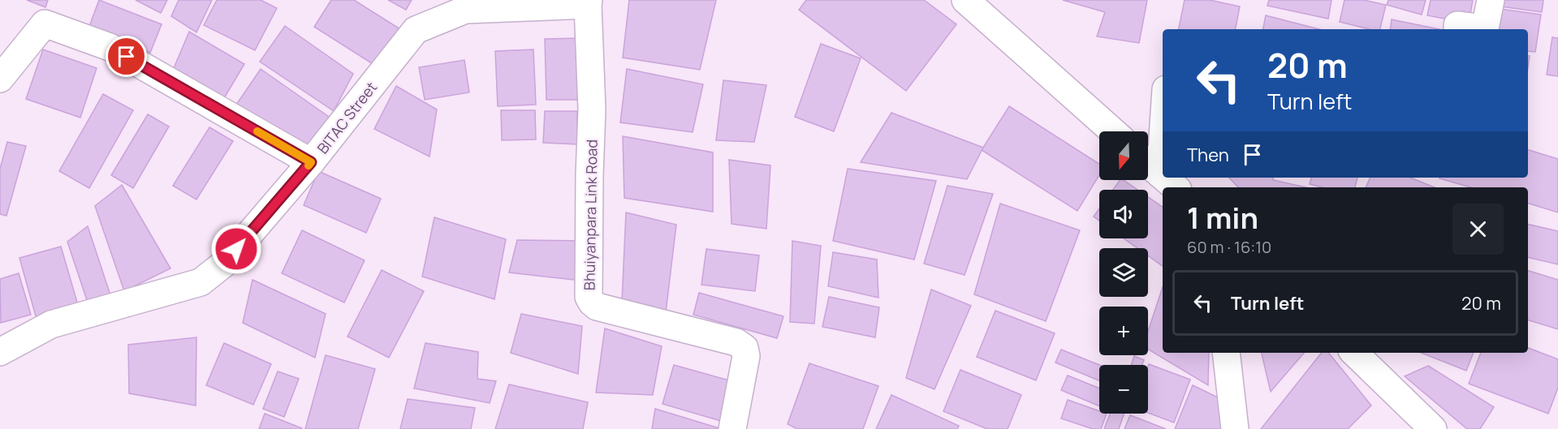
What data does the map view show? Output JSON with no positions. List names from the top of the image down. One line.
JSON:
{"streets":{"street":["BITAC Street","Bhuiyanpara Link Road"]},"crossings":[["BITAC Street","Bhuiyanpara Link Road"]],"north":"bottom","page":{"turn":["20 m","Turn left"],"map_buttons":["+","−"],"then":"Then","heading":["1 min","60 m · 16:10"],"list":[{"name":"Turn left","value":"20 m"}]}}
